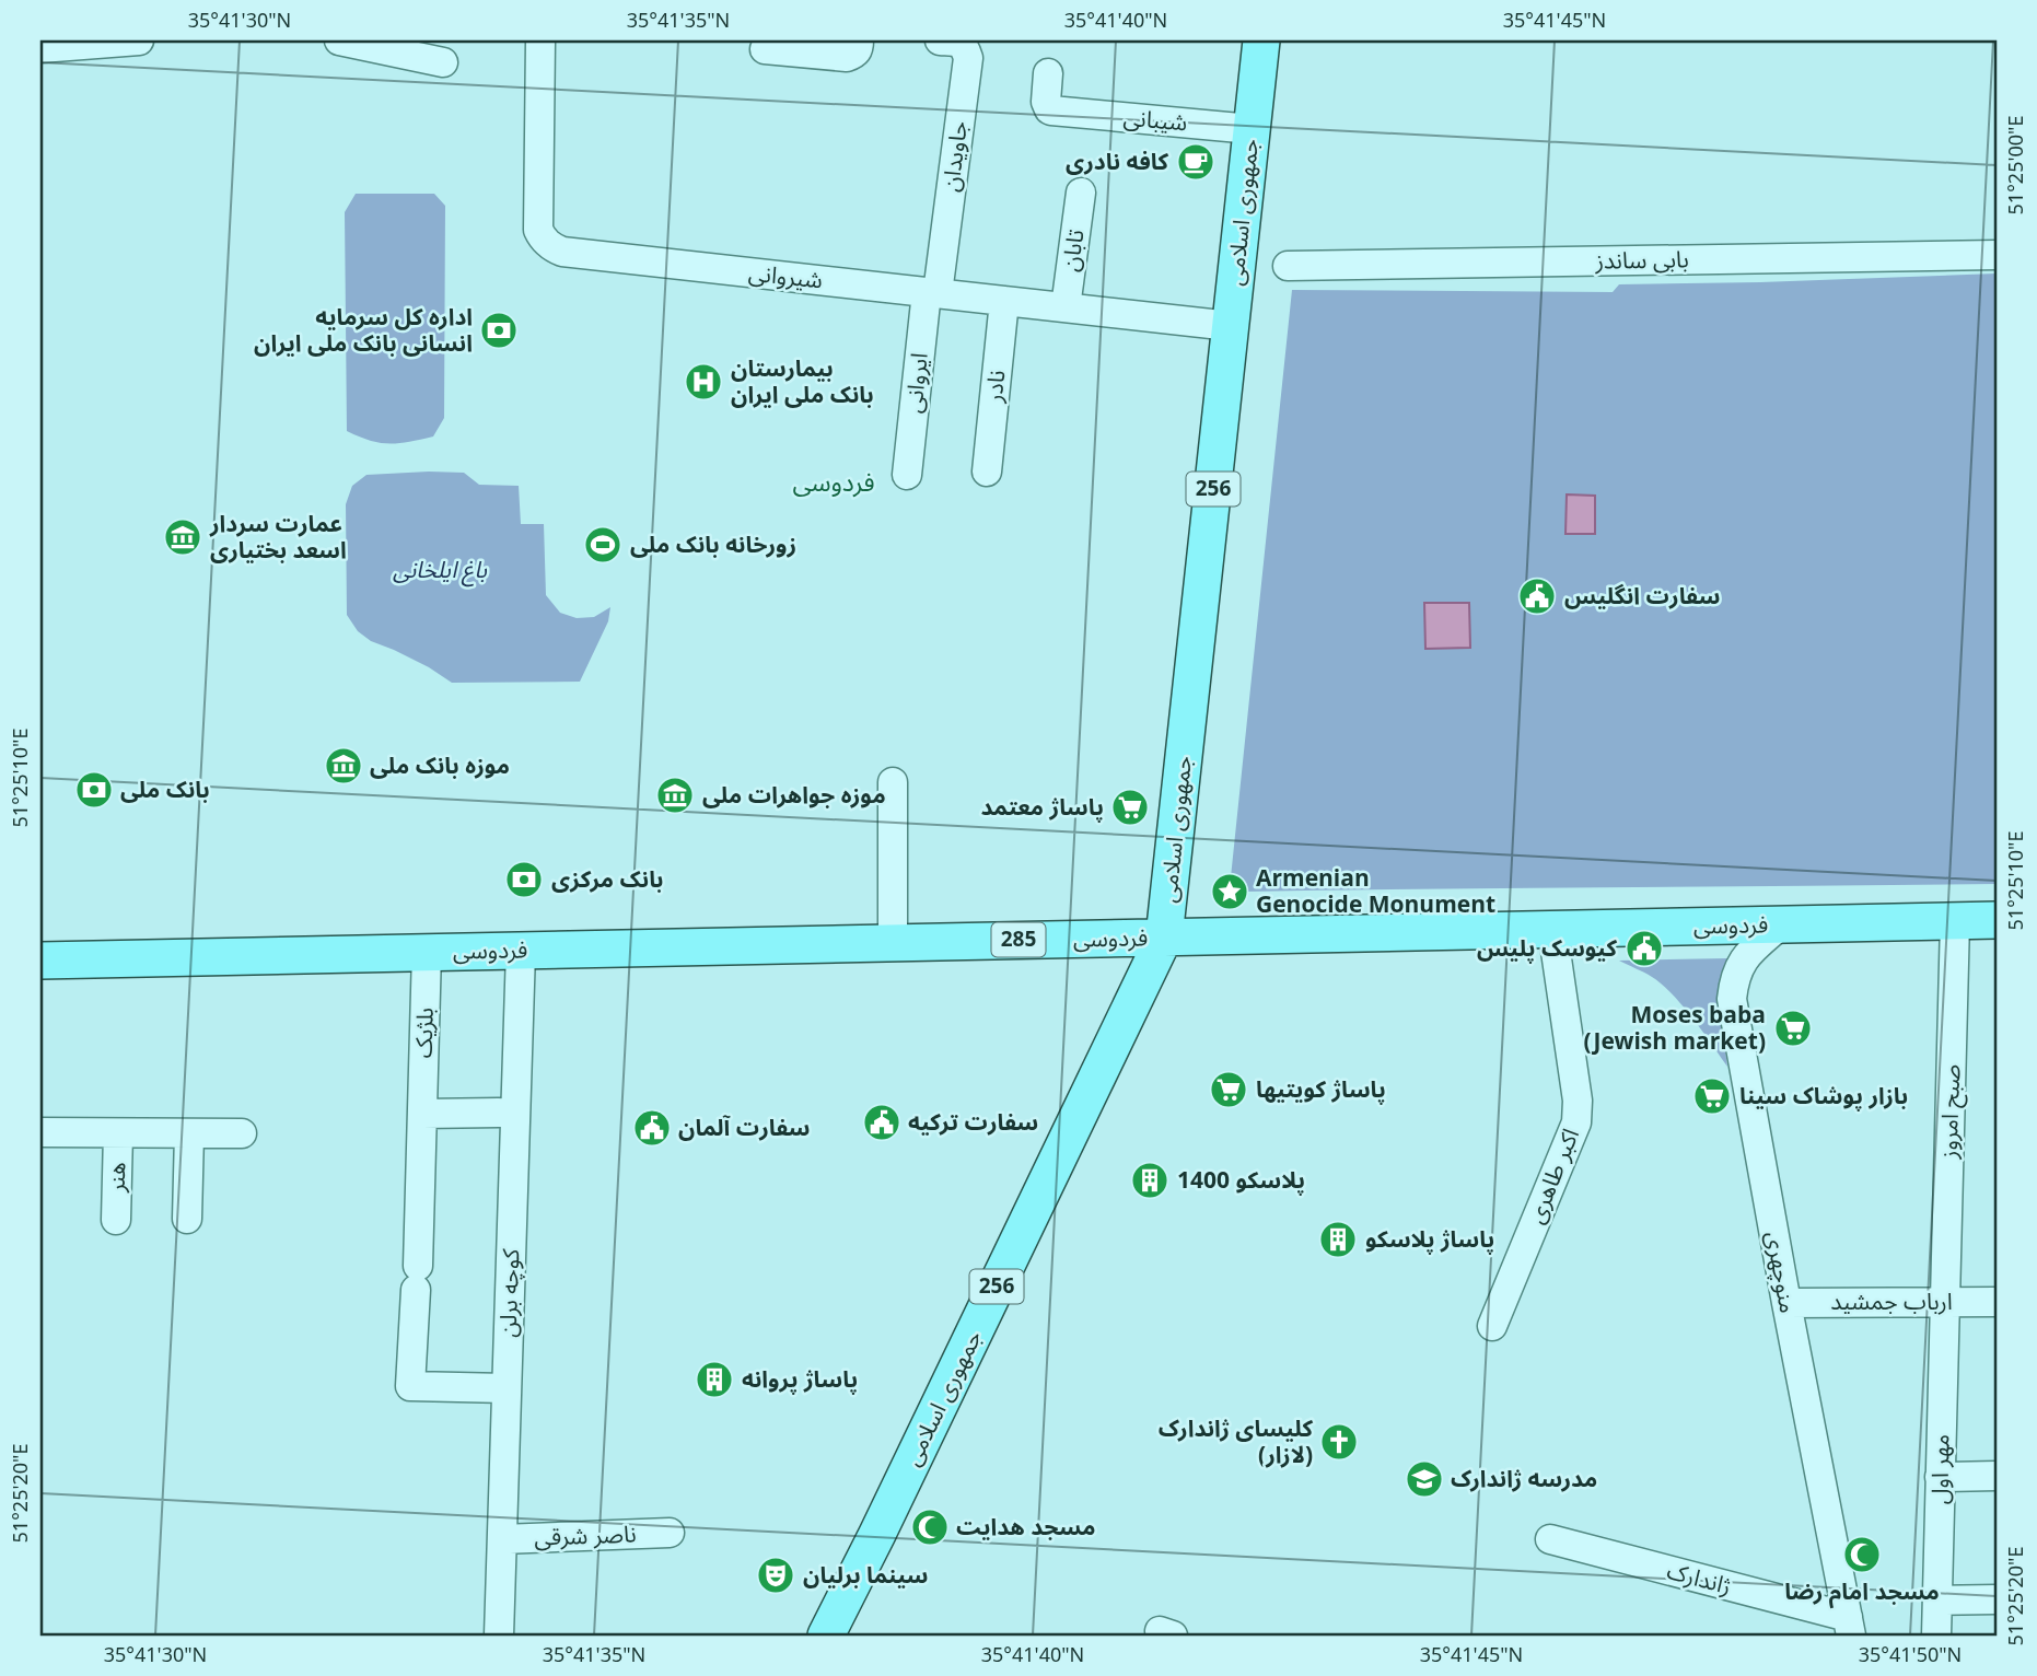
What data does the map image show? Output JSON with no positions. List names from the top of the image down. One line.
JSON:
{"streets":{"main road":["جمهوری اسلامی","256","فردوسی","285"],"street":["شیبانی","جاویدان","تابان","بابی ساندز","شیروانی","ایروانی","نادر","بلژیک","صبح امروز","اکبر طاهری","هنر","منوچهری","کوچه برلن","ارباب جمشید","مهر اول","ناصر شرقی","ژاندارک"]},"crossings":[["شیبانی","جمهوری اسلامی"],["جاویدان","شیروانی"],["جاویدان","ایروانی"],["جمهوری اسلامی","شیروانی"],["جمهوری اسلامی","فردوسی"],["تابان","شیروانی"],["شیروانی","ایروانی"],["شیروانی","نادر"],["فردوسی","بلژیک"],["فردوسی","صبح امروز"],["فردوسی","اکبر طاهری"],["فردوسی","منوچهری"],["فردوسی","کوچه برلن"],["بلژیک","کوچه برلن"],["صبح امروز","ارباب جمشید"],["صبح امروز","مهر اول"],["منوچهری","ارباب جمشید"],["منوچهری","ژاندارک"],["کوچه برلن","ناصر شرقی"],["ارباب جمشید","مهر اول"]],"districts":["فردوسی"],"parks":["باغ ایلخانی"],"places":{"cafe":["کافه نادری"],"bank":["اداره کل سرمایه انسانی بانک ملی ایران","بانک ملی","بانک مرکزی"],"hospital":["بیمارستان بانک ملی ایران"],"museum":["عمارت سردار اسعد بختیاری","موزه بانک ملی","موزه جواهرات ملی"],"sports":["زورخانه بانک ملی"],"public building":["سفارت انگلیس","کیوسک پلیس","سفارت ترکیه","سفارت آلمان"],"supermarket":["پاساژ معتمد","Moses baba (Jewish market)","پاساژ کویتیها","بازار پوشاک سینا"],"place":["Armenian Genocide Monument"],"building":["پلاسکو 1400","پاساژ پلاسکو","پاساژ پروانه"],"church":["کلیسای ژاندارک (لازار)"],"school or university":["مدرسه ژاندارک"],"mosque":["مسجد هدایت","مسجد امام رضا"],"theatre":["سینما برلیان"]},"coordinates":["35°41'30\"N","35°41'35\"N","35°41'40\"N","35°41'45\"N","51°25'00\"E","51°25'10\"E","51°25'20\"E","35°41'50\"N"]}
